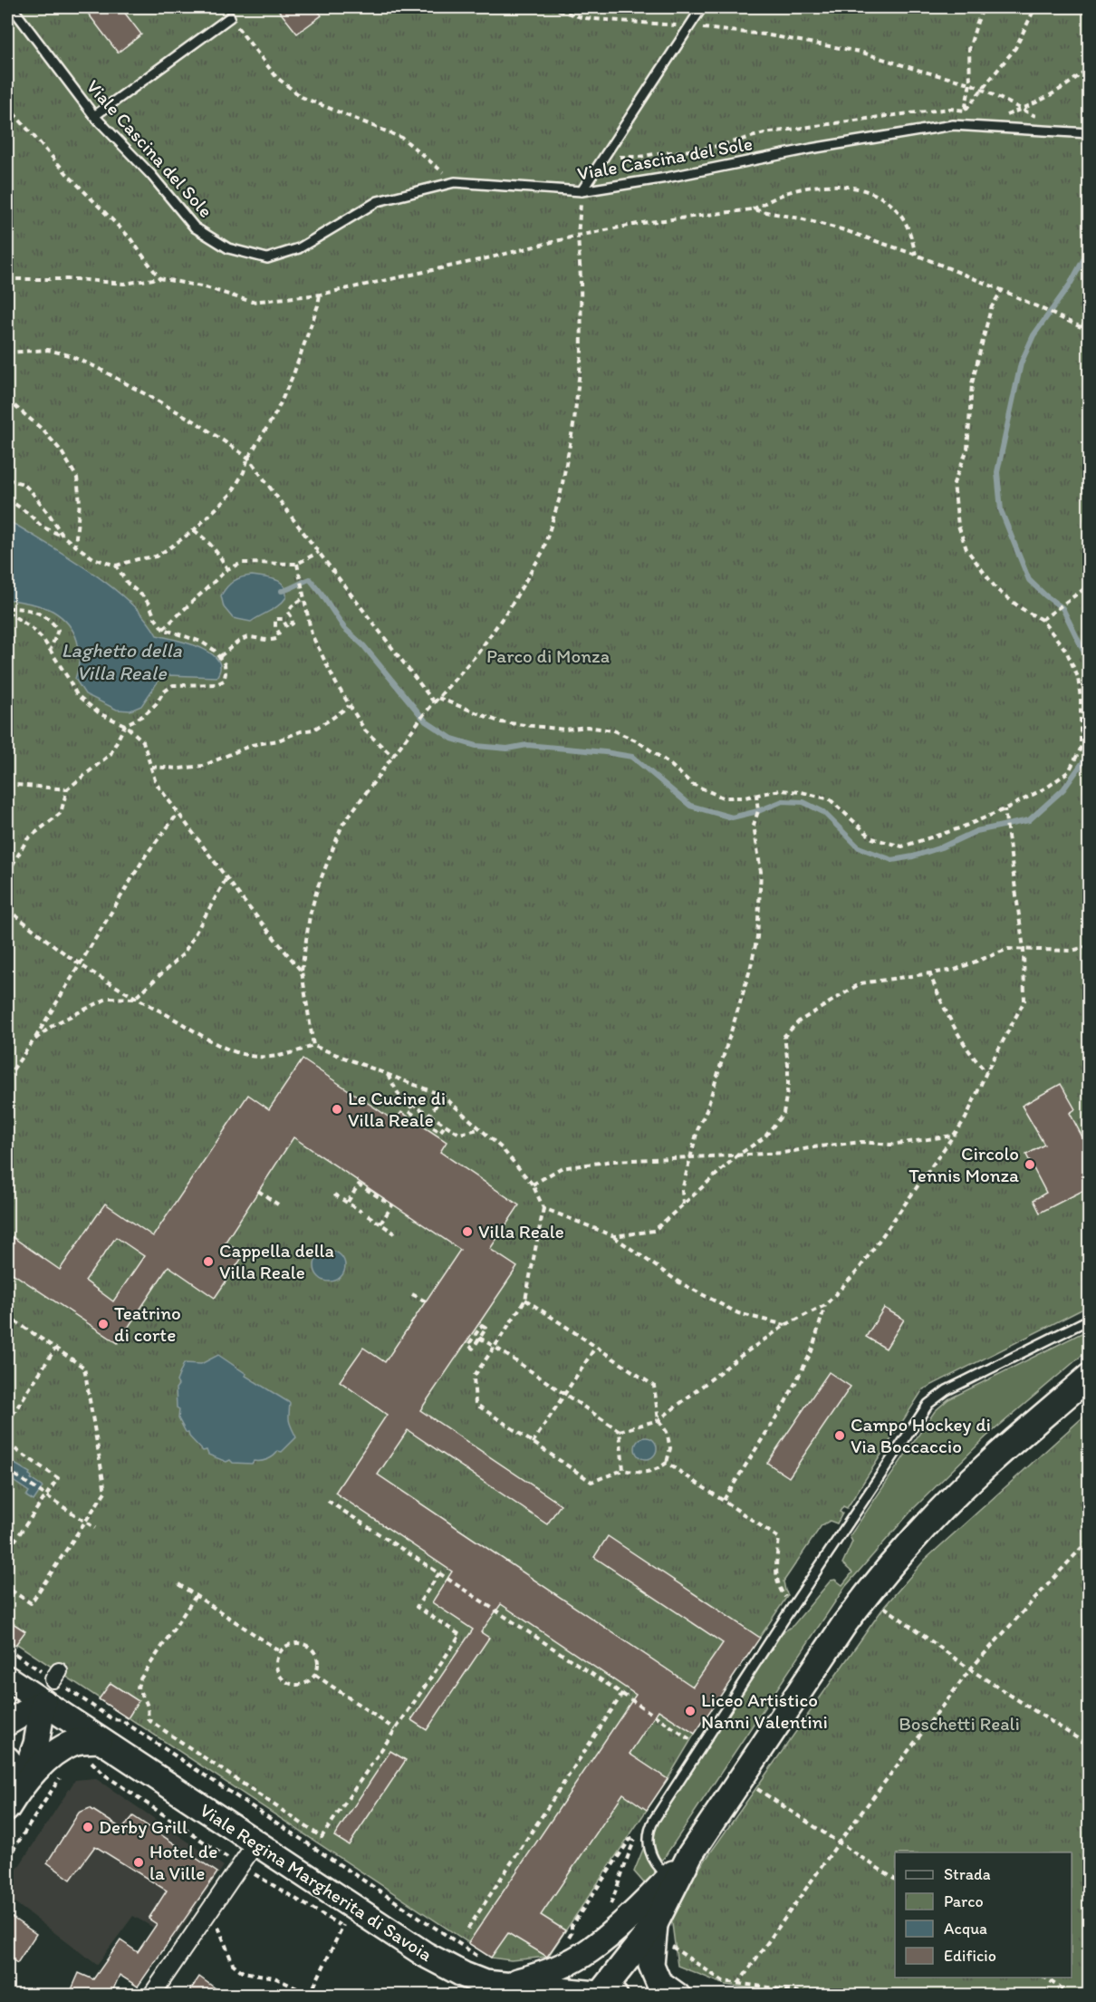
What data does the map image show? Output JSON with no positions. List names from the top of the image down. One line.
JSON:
{"streets":{"main road":["Viale Regina Margherita di Savoia"],"lane":["Viale Cascina del Sole"]},"water":["Laghetto della Villa Reale"],"parks":["Parco di Monza","Boschetti Reali"],"places":["Le Cucine di Villa Reale","Circolo Tennis Monza","Villa Reale","Cappella della Villa Reale","Teatrino di corte","Campo Hockey di Via Boccaccio","Liceo Artistico Nanni Valentini","Derby Grill","Hotel de la Ville"],"legend":["Strada","Parco","Acqua","Edificio"]}
